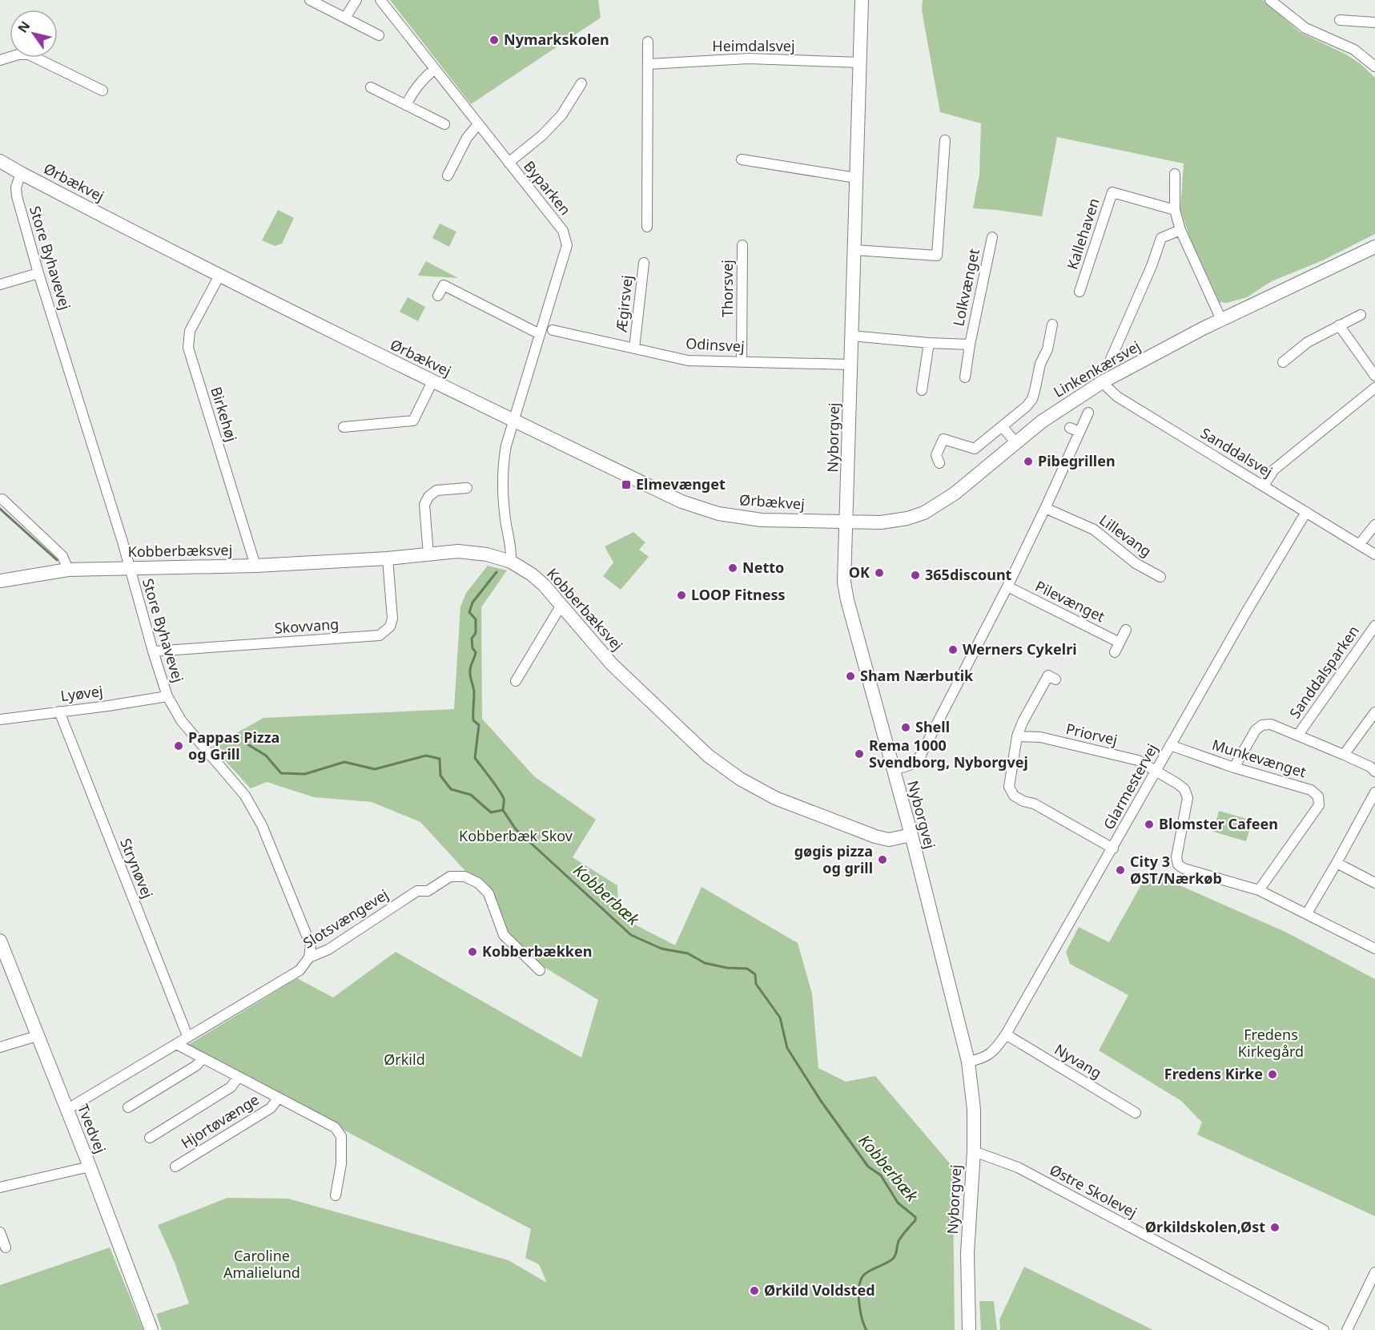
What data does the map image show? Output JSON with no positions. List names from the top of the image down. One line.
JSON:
{"streets":{"street":["Heimdalsvej","Ørbækvej","Byparken","Kallehaven","Store Byhavevej","Lolkvænget","Thorsvej","Ægirsvej","Odinsvej","Linkenkærsvej","Birkehøj","Nyborgvej","Sanddalsvej","Lillevang","Kobberbæksvej","Pilevænget","Skovvang","Sanddalsparken","Lyøvej","Priorvej","Munkevænget","Glarmestervej","Strynøvej","Slotsvængevej","Nyvang","Hjortøvænge","Tvedvej","Østre Skolevej"]},"crossings":[["Heimdalsvej","Nyborgvej"],["Ørbækvej","Byparken"],["Ørbækvej","Store Byhavevej"],["Ørbækvej","Linkenkærsvej"],["Ørbækvej","Birkehøj"],["Ørbækvej","Nyborgvej"],["Byparken","Kobberbæksvej"],["Store Byhavevej","Kobberbæksvej"],["Store Byhavevej","Skovvang"],["Store Byhavevej","Lyøvej"],["Store Byhavevej","Slotsvængevej"],["Lolkvænget","Nyborgvej"],["Thorsvej","Odinsvej"],["Ægirsvej","Odinsvej"],["Odinsvej","Nyborgvej"],["Linkenkærsvej","Nyborgvej"],["Linkenkærsvej","Sanddalsvej"],["Birkehøj","Kobberbæksvej"],["Nyborgvej","Kobberbæksvej"],["Nyborgvej","Glarmestervej"],["Nyborgvej","Østre Skolevej"],["Sanddalsvej","Glarmestervej"],["Kobberbæksvej","Skovvang"],["Sanddalsparken","Munkevænget"],["Lyøvej","Strynøvej"],["Priorvej","Glarmestervej"],["Munkevænget","Glarmestervej"],["Glarmestervej","Nyvang"],["Strynøvej","Slotsvængevej"],["Slotsvængevej","Hjortøvænge"],["Slotsvængevej","Tvedvej"]],"water":["Kobberbæk"],"parks":["Kobberbæk Skov","Fredens Kirkegård","Ørkild","Caroline Amalielund"],"places":{"other":["Nymarkskolen","Pibegrillen","Netto","OK","365discount","LOOP Fitness","Werners Cykelri","Sham Nærbutik","Shell","Pappas Pizza og Grill","Rema 1000 Svendborg, Nyborgvej","Blomster Cafeen","gøgis pizza og grill","City 3 ØST/Nærkøb","Kobberbækken","Fredens Kirke","Ørkildskolen,Øst","Ørkild Voldsted"],"transit":["Elmevænget"]},"north":"top left"}
